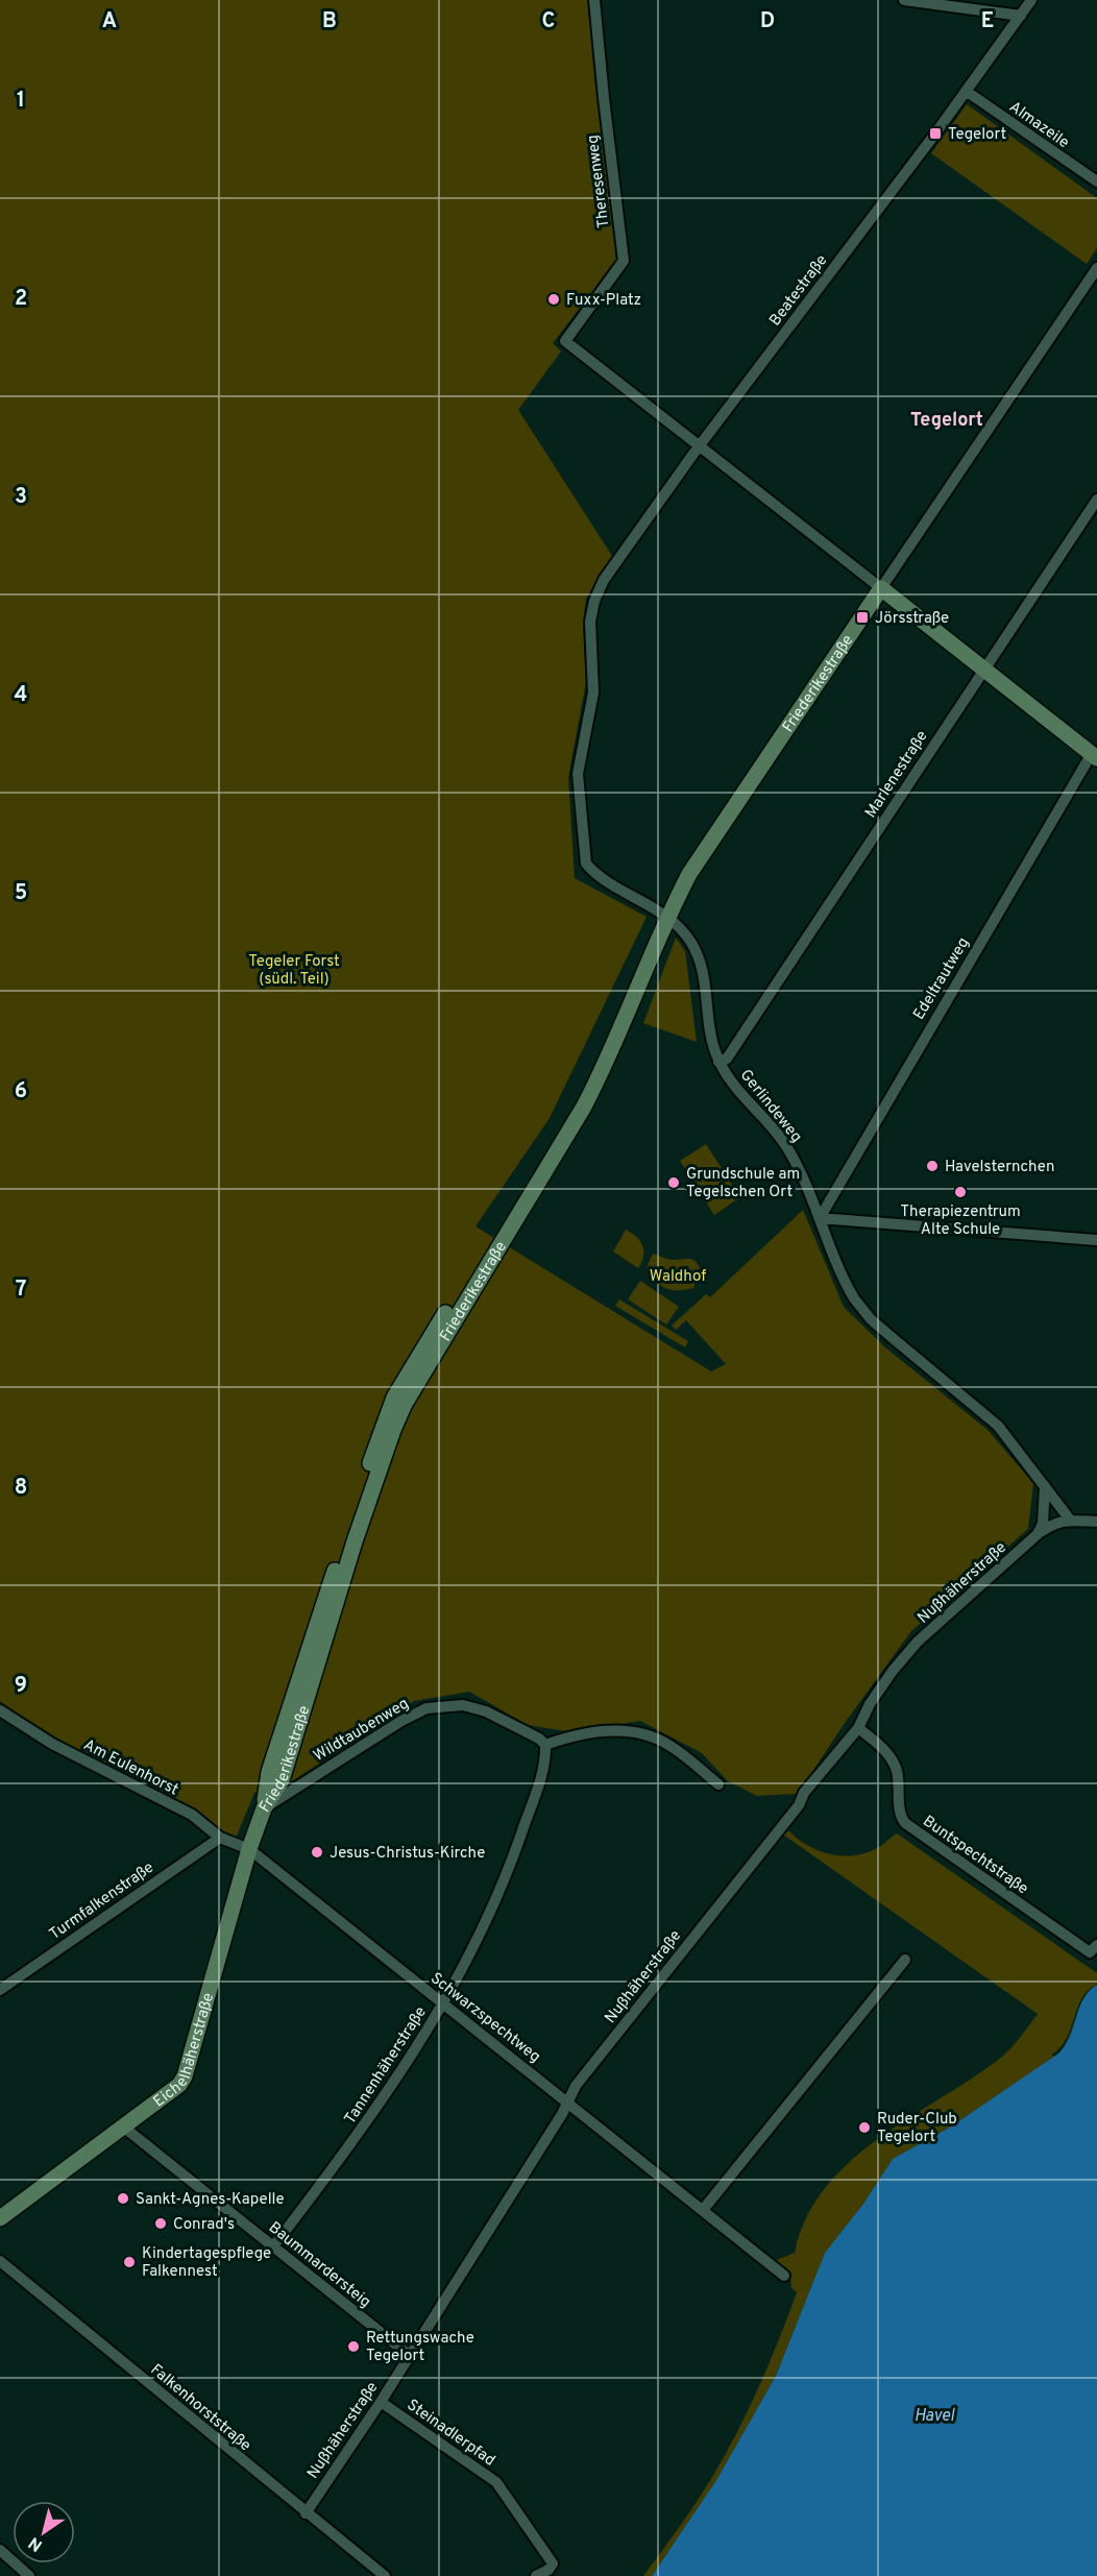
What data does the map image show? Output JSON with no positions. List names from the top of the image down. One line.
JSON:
{"streets":{"street":["Almazeile","Theresenweg","Beatestraße","Friederikestraße","Marlenestraße","Edeltrautweg","Gerlindeweg","Nußhäherstraße","Wildtaubenweg","Am Eulenhorst","Buntspechtstraße","Turmfalkenstraße","Schwarzspechtweg","Eichelhäherstraße","Tannenhäherstraße","Baummardersteig","Falkenhorststraße","Steinadlerpfad"]},"crossings":[["Almazeile","Beatestraße"],["Theresenweg","Beatestraße"],["Beatestraße","Gerlindeweg"],["Friederikestraße","Gerlindeweg"],["Friederikestraße","Wildtaubenweg"],["Friederikestraße","Eichelhäherstraße"],["Marlenestraße","Gerlindeweg"],["Edeltrautweg","Gerlindeweg"],["Gerlindeweg","Nußhäherstraße"],["Nußhäherstraße","Buntspechtstraße"],["Nußhäherstraße","Schwarzspechtweg"],["Nußhäherstraße","Baummardersteig"],["Nußhäherstraße","Falkenhorststraße"],["Nußhäherstraße","Steinadlerpfad"],["Wildtaubenweg","Eichelhäherstraße"],["Wildtaubenweg","Tannenhäherstraße"],["Am Eulenhorst","Turmfalkenstraße"],["Am Eulenhorst","Schwarzspechtweg"],["Am Eulenhorst","Eichelhäherstraße"],["Schwarzspechtweg","Eichelhäherstraße"],["Schwarzspechtweg","Tannenhäherstraße"],["Eichelhäherstraße","Baummardersteig"],["Tannenhäherstraße","Baummardersteig"]],"districts":["Tegelort"],"water":["Havel"],"parks":["Tegeler Forst (südl. Teil)","Waldhof"],"places":{"transit":["Tegelort","Jörsstraße"],"other":["Fuxx-Platz","Havelsternchen","Grundschule am Tegelschen Ort","Therapiezentrum Alte Schule","Jesus-Christus-Kirche","Ruder-Club Tegelort","Sankt-Agnes-Kapelle","Conrad's","Kindertagespflege Falkennest","Rettungswache Tegelort"]},"north":"bottom left","grid":{"columns":["A","B","C","D","E"],"rows":["1","2","3","4","5","6","7","8","9"]}}
